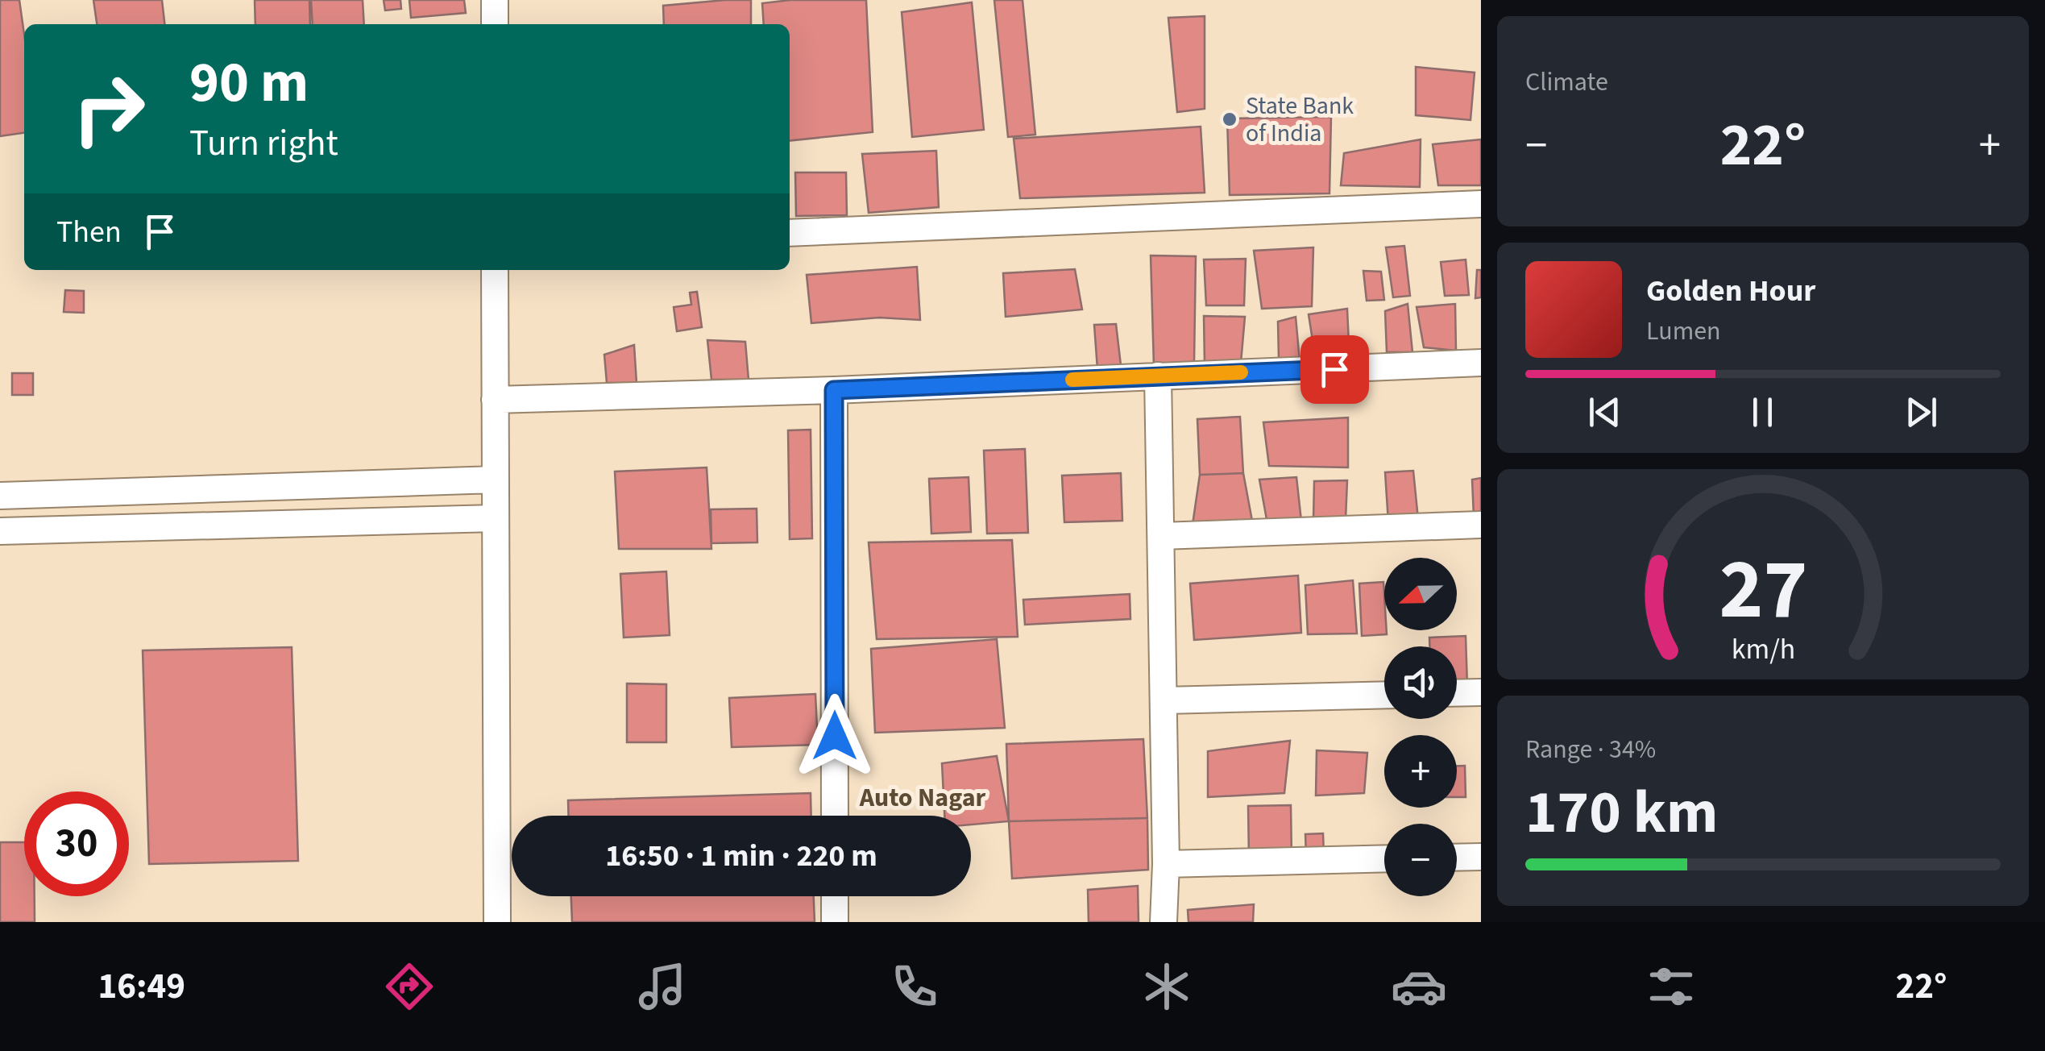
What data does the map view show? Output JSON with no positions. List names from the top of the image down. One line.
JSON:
{"districts":["Auto Nagar"],"places":["State Bank of India"],"north":"left","page":{"tile":["Climate",["Range · 34%","170 km"]],"turn":["90 m","Turn right"],"heat":["−","22°","+"],"then":"Then","song":["Golden Hour","Lumen"],"map_buttons":["+","−"],"limit":"30","trip":"16:50 · 1 min · 220 m","tabs":["16:49","22°"],"gauge":["27","km/h"]}}
